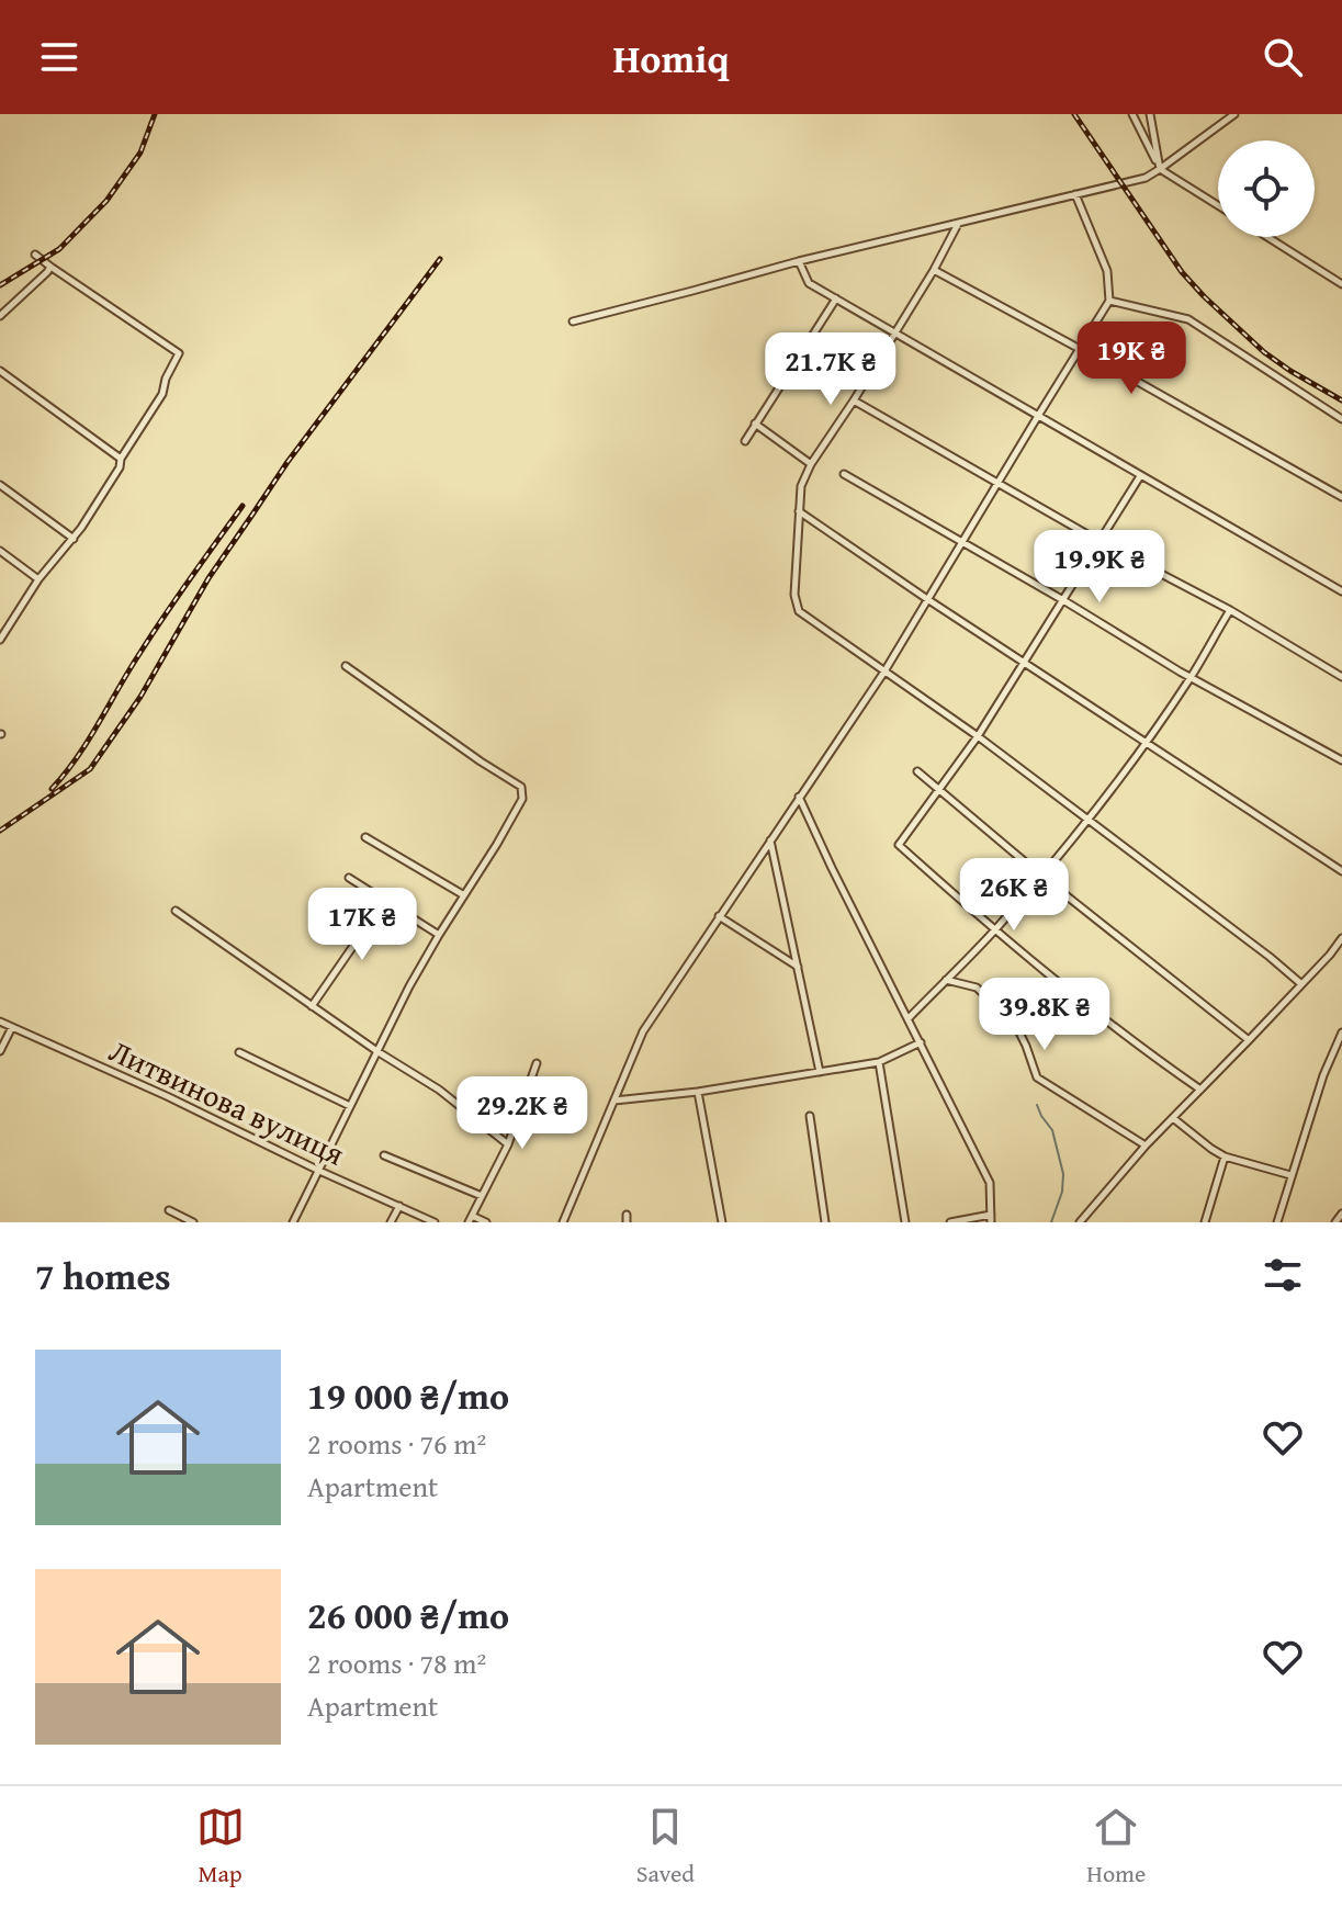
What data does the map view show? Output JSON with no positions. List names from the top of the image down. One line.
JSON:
{"streets":{"street":["Литвинова вулиця"]},"page":{"header":"Homiq","price":["19K ₴","21.7K ₴","19.9K ₴","26K ₴","17K ₴","39.8K ₴","29.2K ₴"],"heading":"7 homes","list":[{"name":"19 000 ₴/mo","note":"2 rooms · 76 m² · Apartment"},{"name":"26 000 ₴/mo","note":"2 rooms · 78 m² · Apartment"}],"tabs":["Map","Saved","Home"]}}
